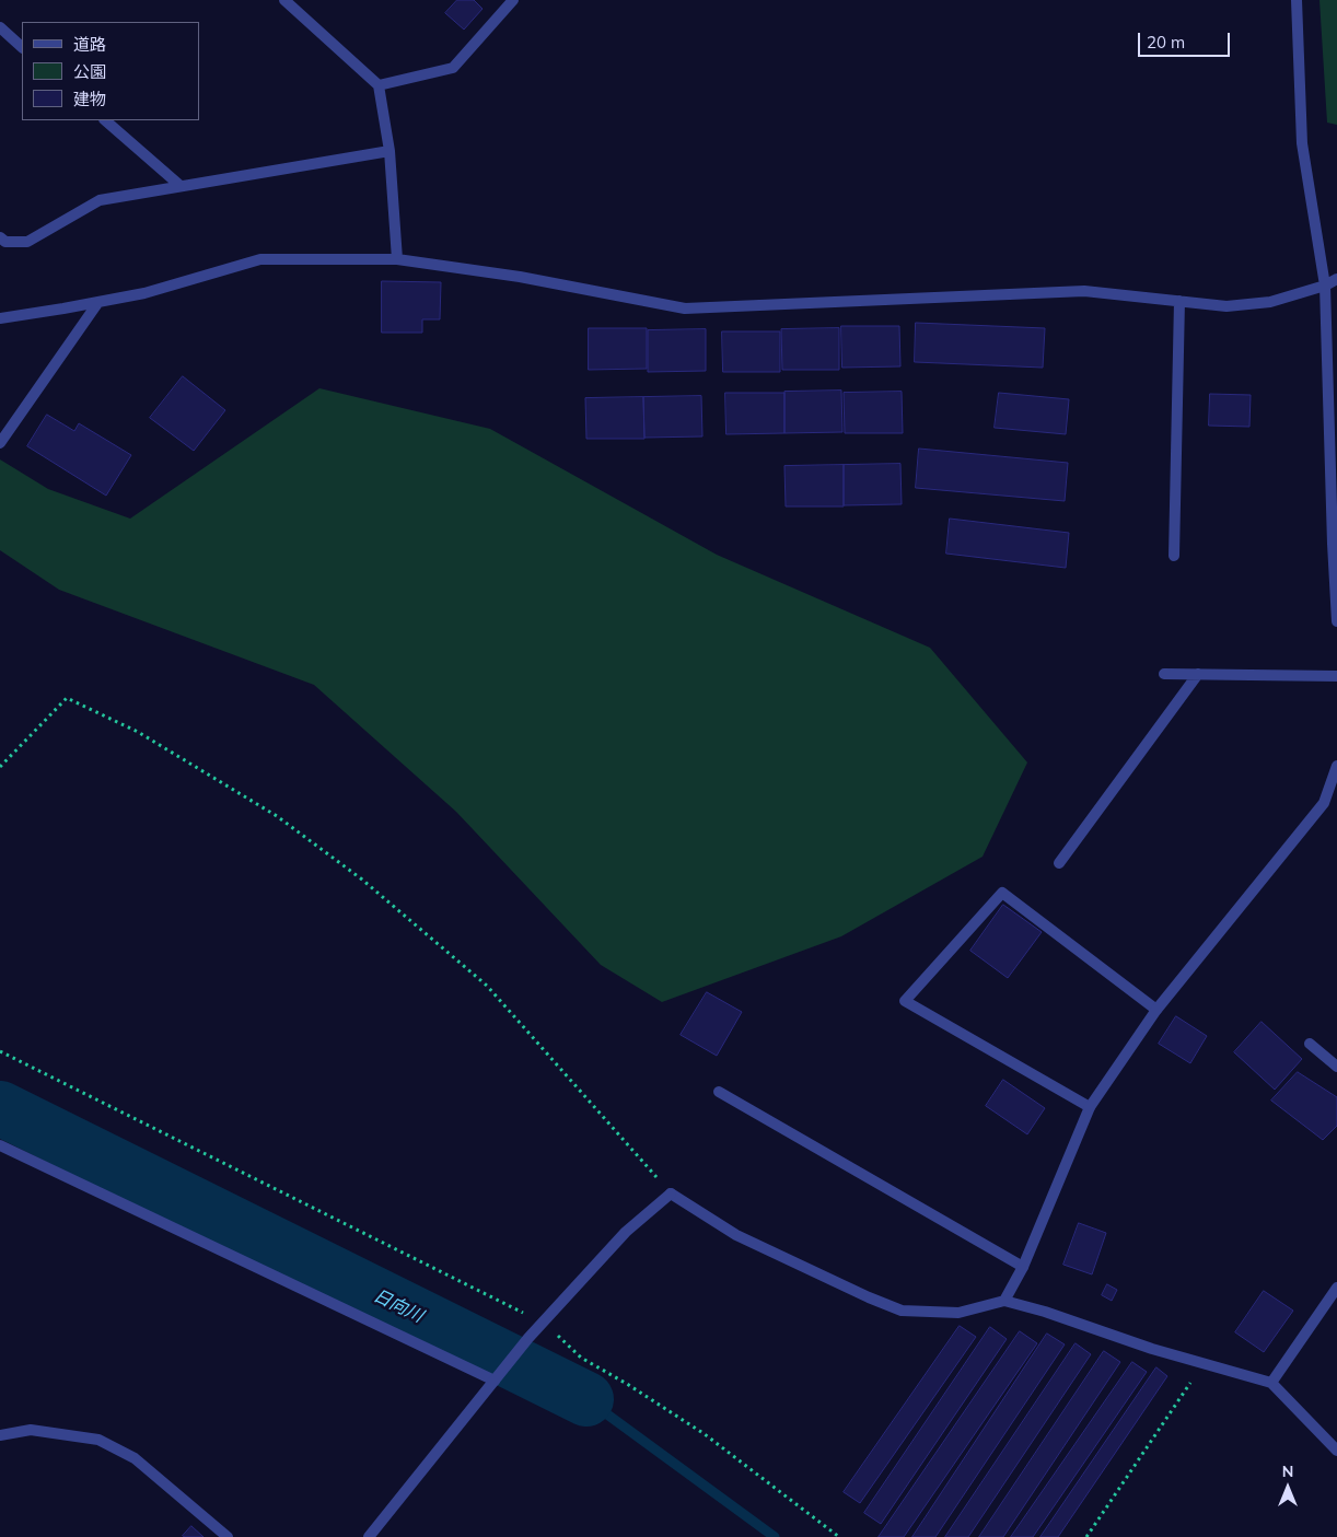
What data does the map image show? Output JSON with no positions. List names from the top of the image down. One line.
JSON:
{"water":["日向川"],"legend":["道路","公園","建物"],"scale_bar":"20 m","north":"top"}
